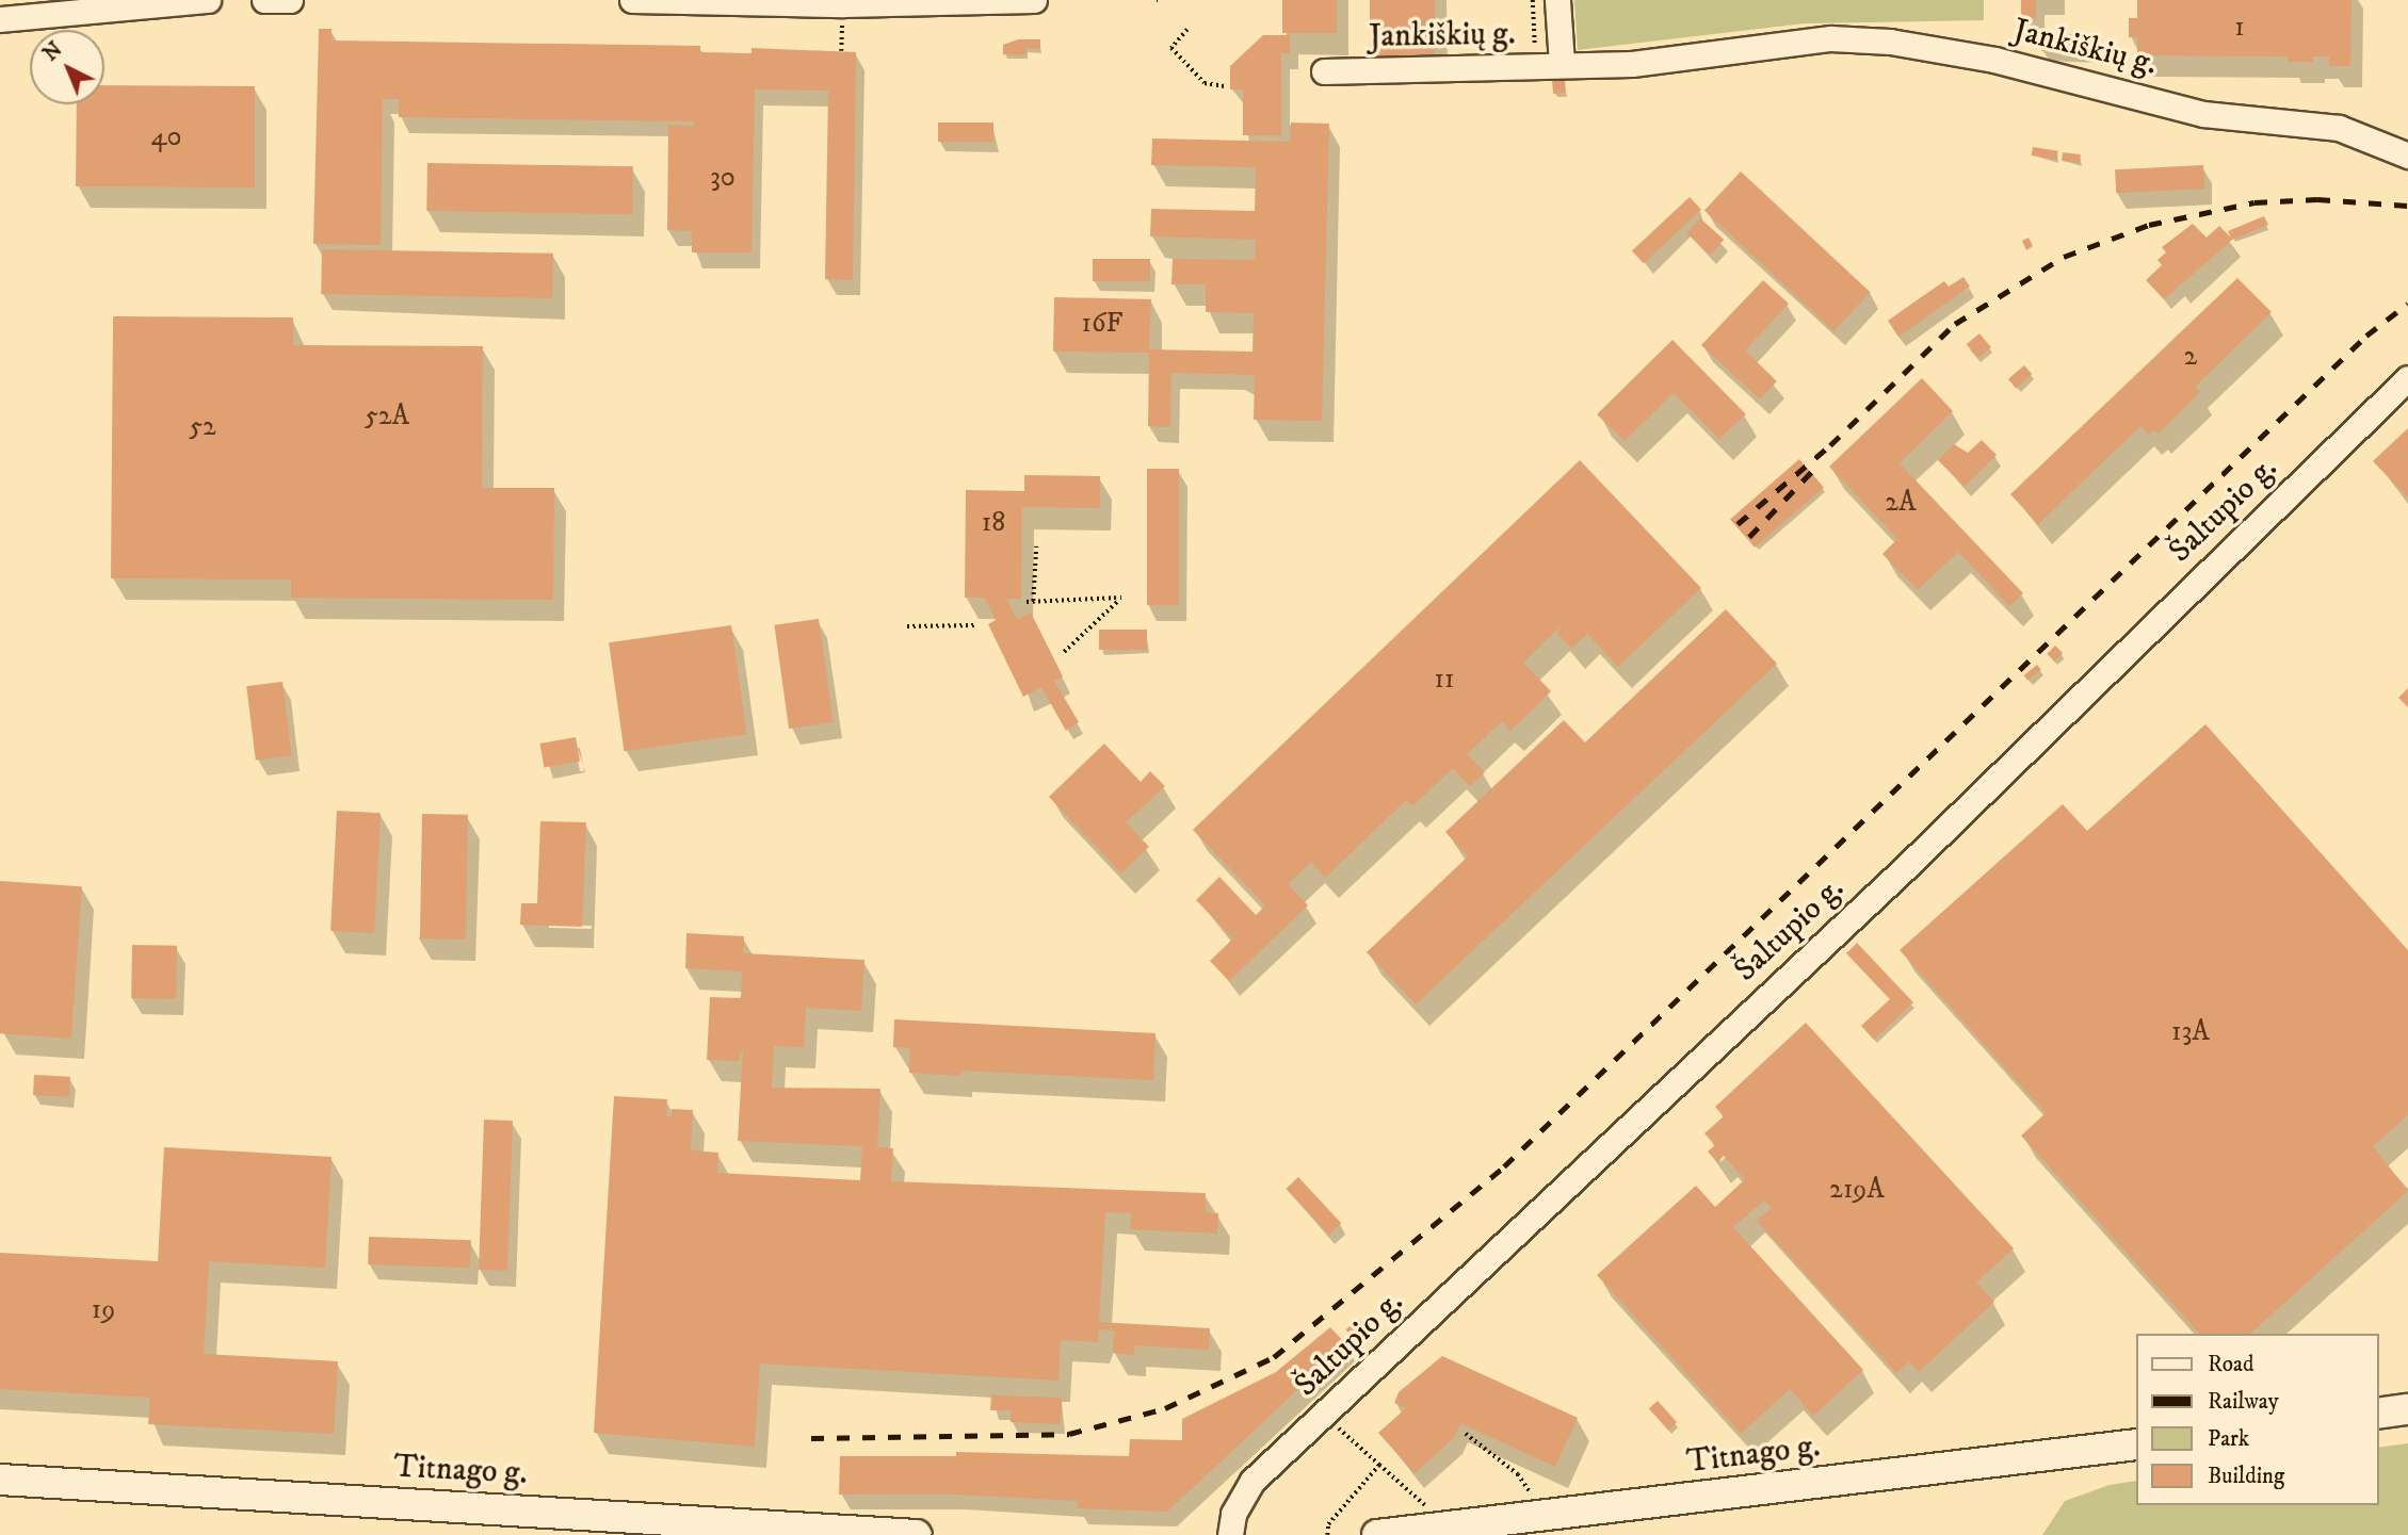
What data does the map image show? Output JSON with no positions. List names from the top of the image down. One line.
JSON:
{"streets":{"street":["Jankiškių g.","Šaltupio g.","Titnago g."]},"house_numbers":["1","40","30","16F","2","52A","52","2A","18","11","13A","219A","19"],"legend":["Road","Railway","Park","Building"],"north":"top left"}
